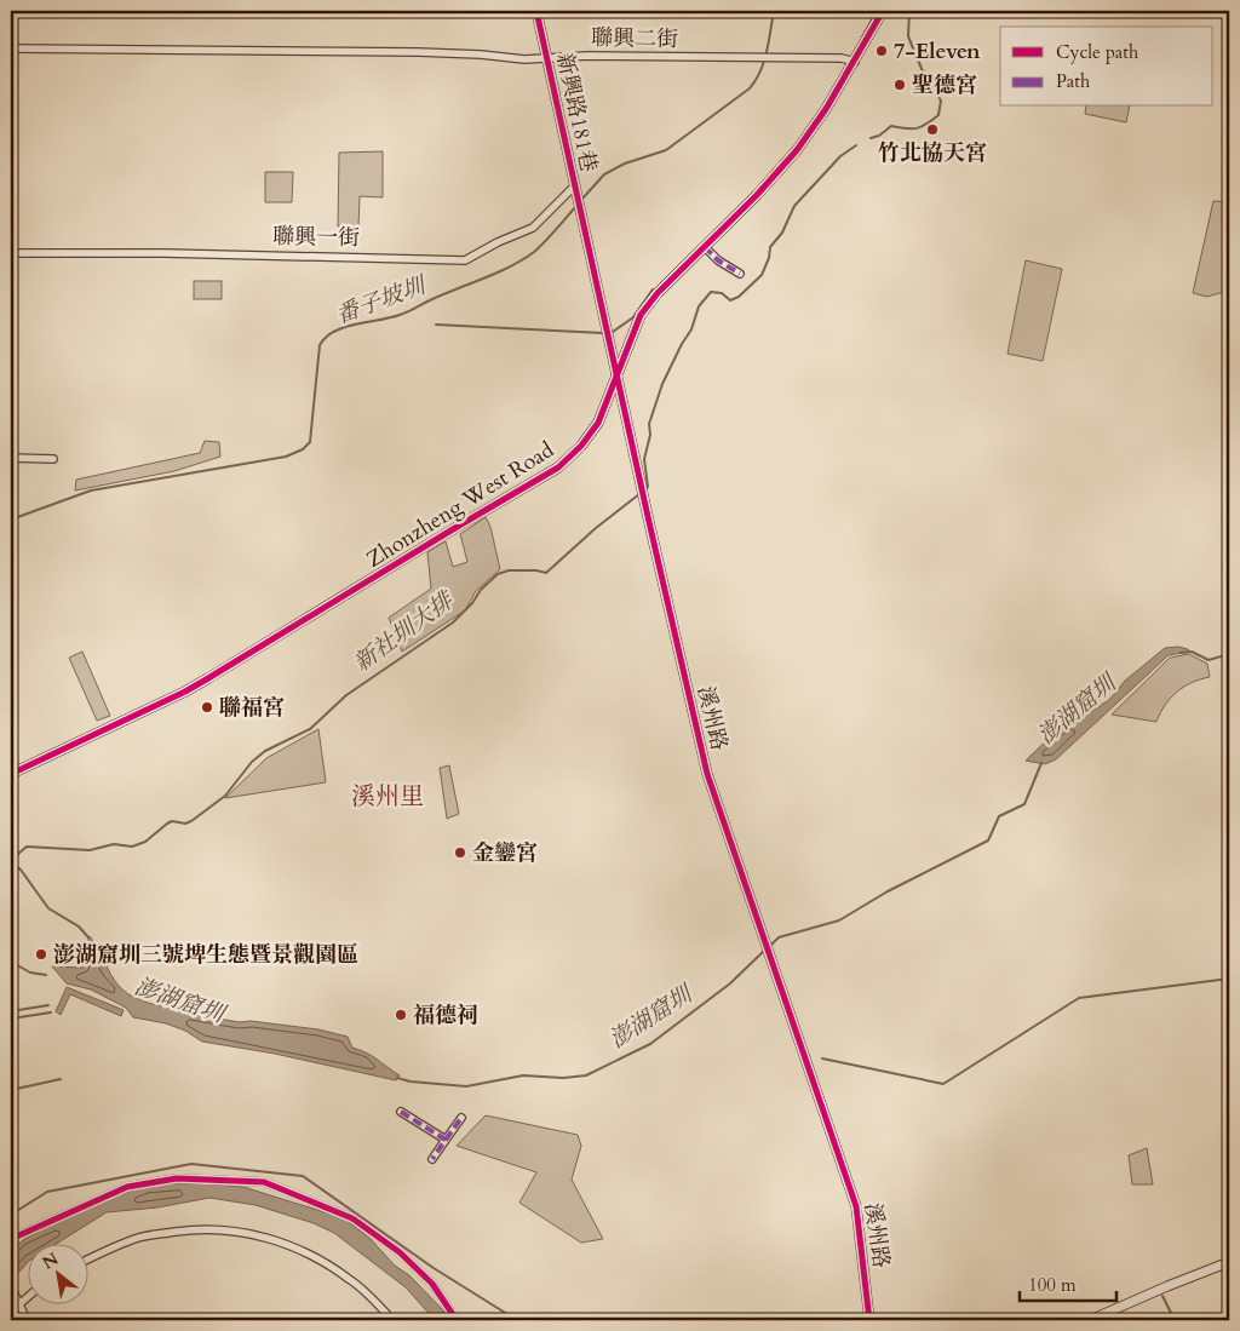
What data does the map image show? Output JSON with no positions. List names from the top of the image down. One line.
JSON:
{"streets":{"main road":["Zhonzheng West Road"],"street":["聯興二街","新興路181巷","聯興一街","溪州路"]},"crossings":[["聯興二街","新興路181巷"],["聯興二街","Zhonzheng West Road"],["新興路181巷","聯興一街"],["新興路181巷","Zhonzheng West Road"],["新興路181巷","溪州路"],["Zhonzheng West Road","溪州路"]],"districts":["溪州里"],"water":["番子坡圳","新社圳大排","澎湖窟圳"],"places":["7-Eleven","聖德宮","竹北協天宮","聯福宮","金鑾宮","澎湖窟圳三號埤生態暨景觀園區","福德祠"],"legend":["Cycle path","Path"],"scale_bar":"100 m","north":"top left"}
